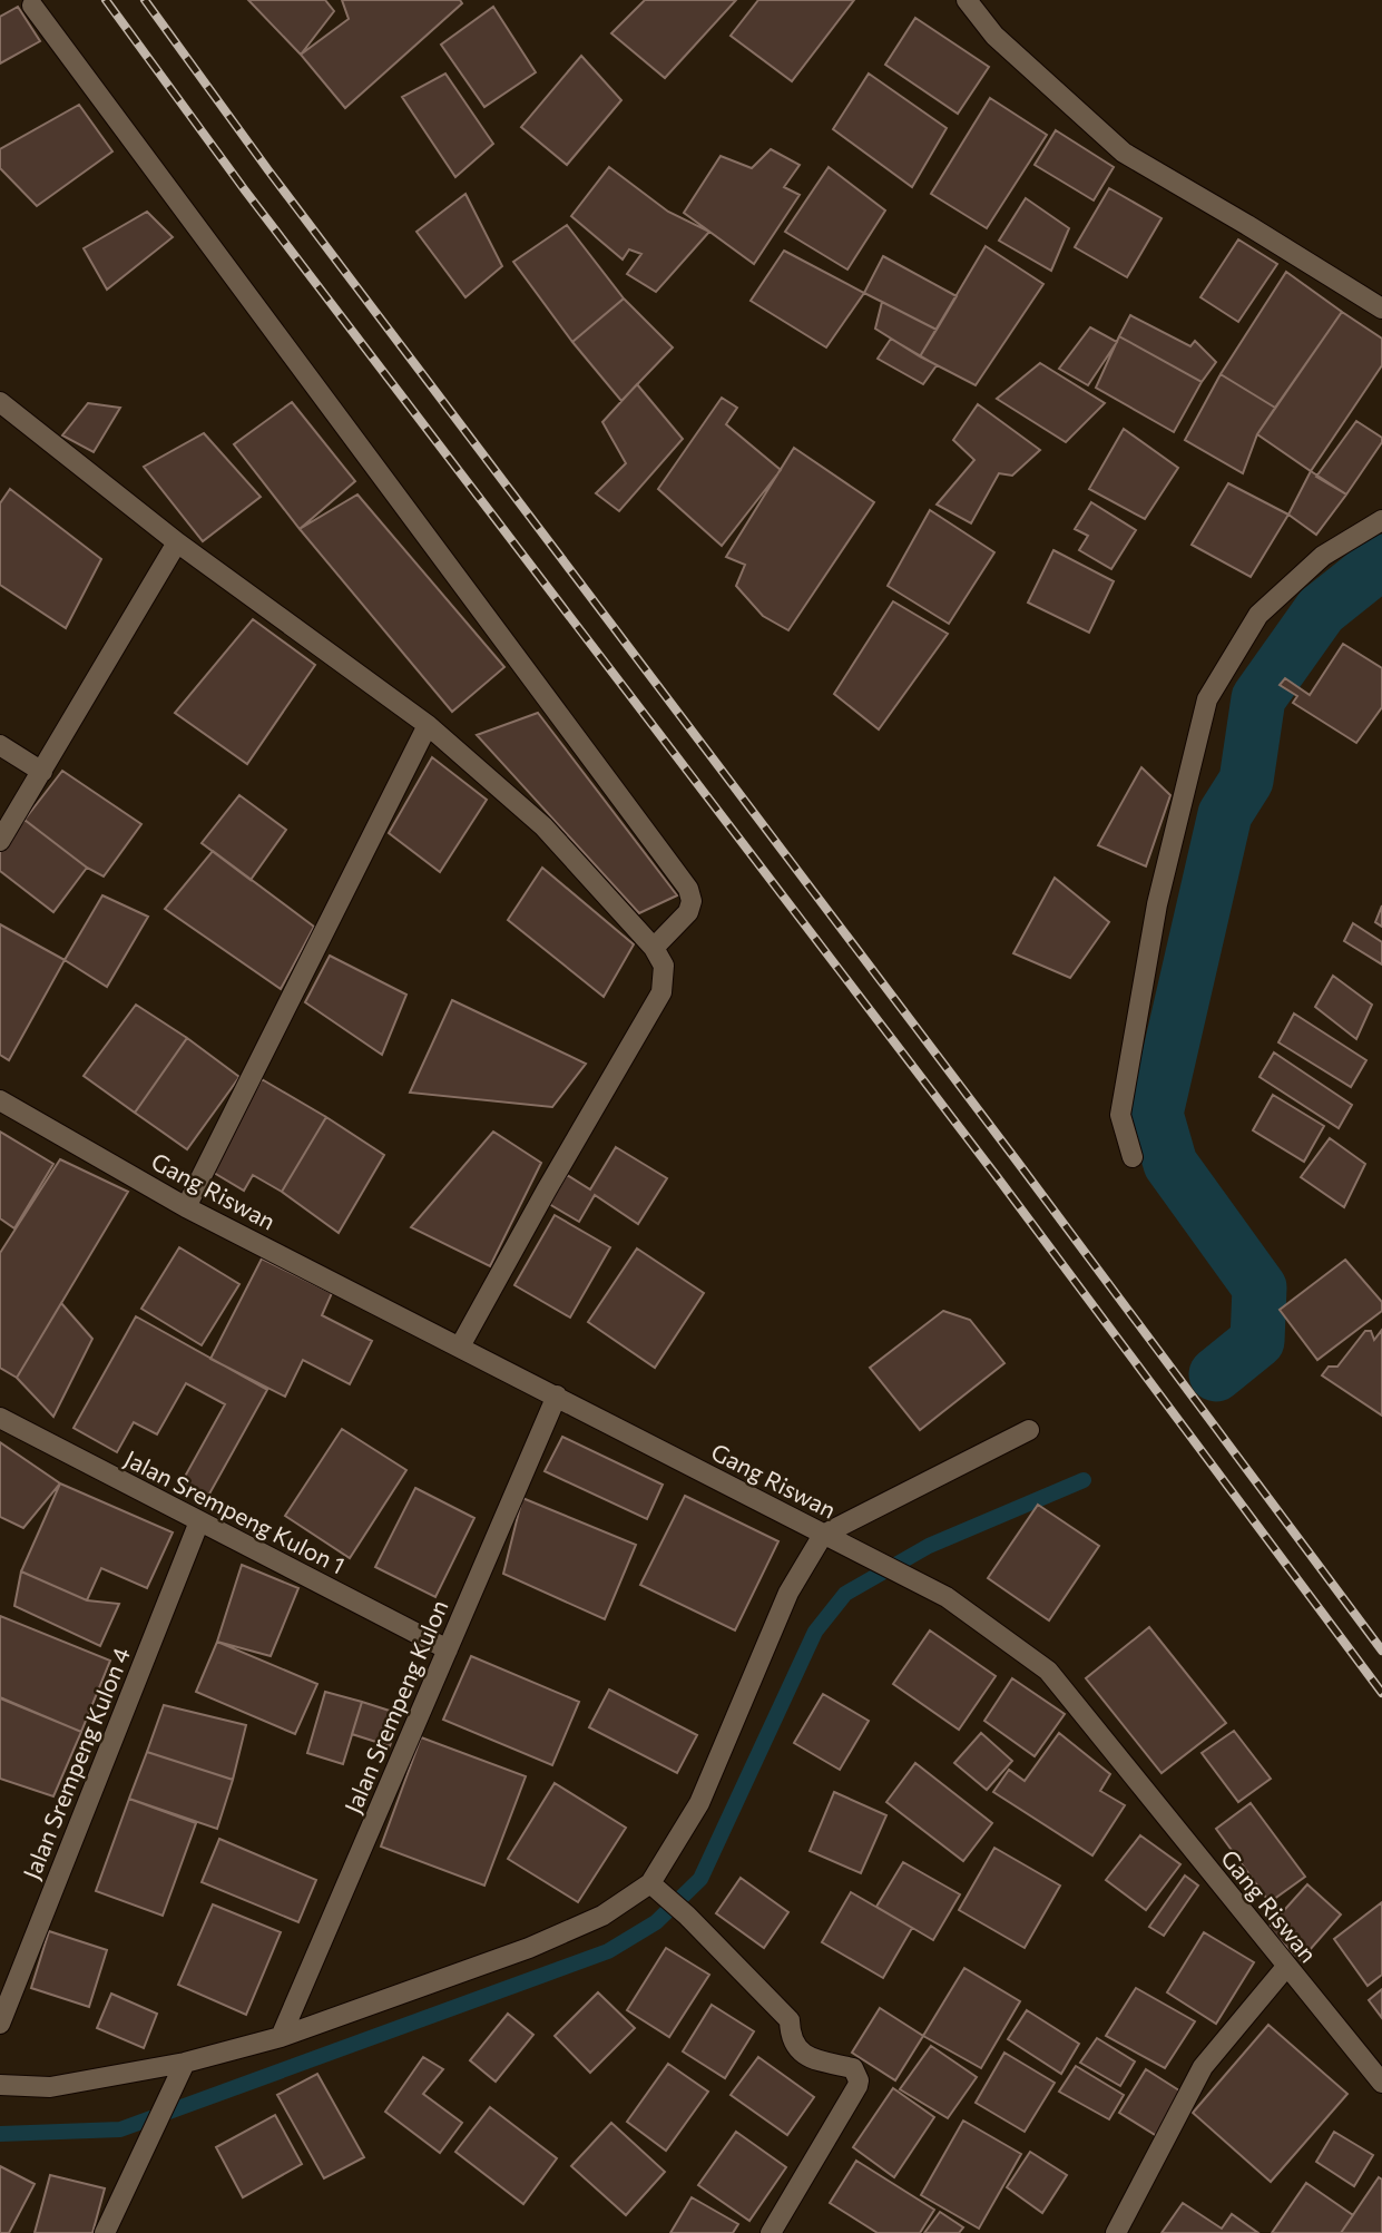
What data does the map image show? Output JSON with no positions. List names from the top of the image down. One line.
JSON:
{"streets":{"street":["Gang Riswan","Jalan Srempeng Kulon 1","Jalan Srempeng Kulon","Jalan Srempeng Kulon 4"]},"crossings":[["Gang Riswan","Jalan Srempeng Kulon"],["Jalan Srempeng Kulon 1","Jalan Srempeng Kulon"],["Jalan Srempeng Kulon 1","Jalan Srempeng Kulon 4"]]}
